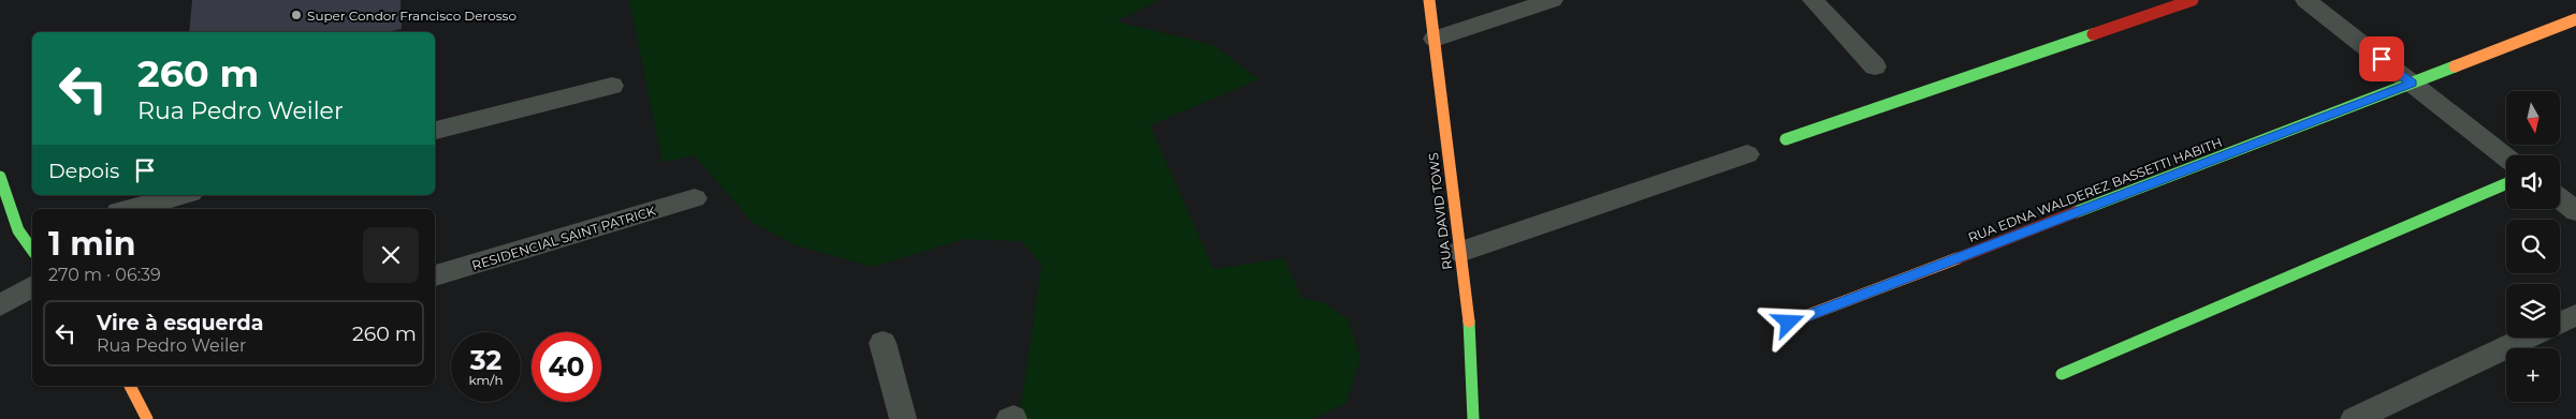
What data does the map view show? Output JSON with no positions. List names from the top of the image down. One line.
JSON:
{"streets":{"street":["RUA EDNA WALDEREZ BASSETTI HABITH","RUA DAVID TOWS","RESIDENCIAL SAINT PATRICK"]},"places":["Super Condor Francisco Derosso"],"north":"bottom","page":{"turn":["260 m","Rua Pedro Weiler"],"map_buttons":"+","then":"Depois","heading":["1 min","270 m · 06:39"],"list":[{"name":"Vire à esquerda","note":"Rua Pedro Weiler","value":"260 m"}],"speed":"32 km/h","limit":"40"}}
